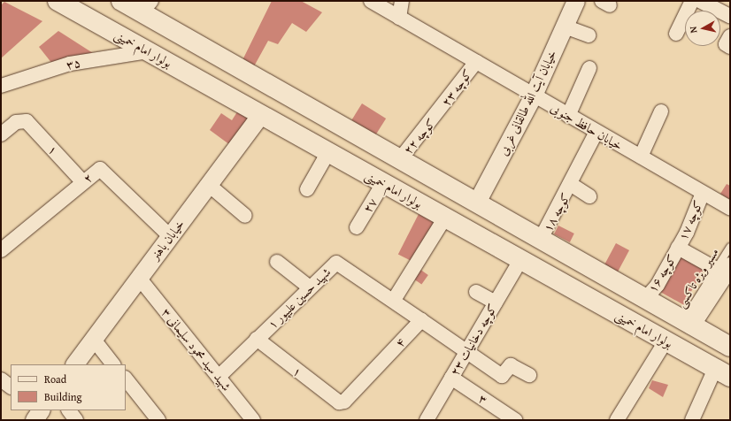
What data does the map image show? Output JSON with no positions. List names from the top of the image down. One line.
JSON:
{"streets":{"main road":["بولوار امام خمینی"],"street":["۳۵","کوچه ۲۳","خیابان آیت الله طالقانی غربی","خیابان حافظ جنوبی","کوچه ۲۲","۱","۲","۲۷","کوچه ۱۸","کوچه ۱۷","خیابان باهنر","کوچه ۱۶","شهید حسین علیپور ۱","کوچه دخانیات ۲۳","۴","شهید سید محمود سلیمانی ۳","۳"],"lane":["مسیر ویژه تاکسی"]},"crossings":[["بولوار امام خمینی","۳۵"],["بولوار امام خمینی","خیابان آیت الله طالقانی غربی"],["بولوار امام خمینی","کوچه ۲۲"],["بولوار امام خمینی","۲۷"],["بولوار امام خمینی","کوچه ۱۸"],["بولوار امام خمینی","خیابان باهنر"],["بولوار امام خمینی","کوچه ۱۶"],["بولوار امام خمینی","کوچه دخانیات ۲۳"],["کوچه ۲۳","خیابان حافظ جنوبی"],["کوچه ۲۳","کوچه ۲۲"],["خیابان آیت الله طالقانی غربی","خیابان حافظ جنوبی"],["خیابان حافظ جنوبی","کوچه ۱۸"],["خیابان حافظ جنوبی","کوچه ۱۷"],["۱","۲"],["۱","شهید حسین علیپور ۱"],["۱","۴"],["۲","خیابان باهنر"],["کوچه ۱۷","کوچه ۱۶"],["خیابان باهنر","شهید سید محمود سلیمانی ۳"],["شهید حسین علیپور ۱","۴"],["شهید حسین علیپور ۱","شهید سید محمود سلیمانی ۳"],["کوچه دخانیات ۲۳","۳"]],"legend":["Road","Building"],"north":"left"}
